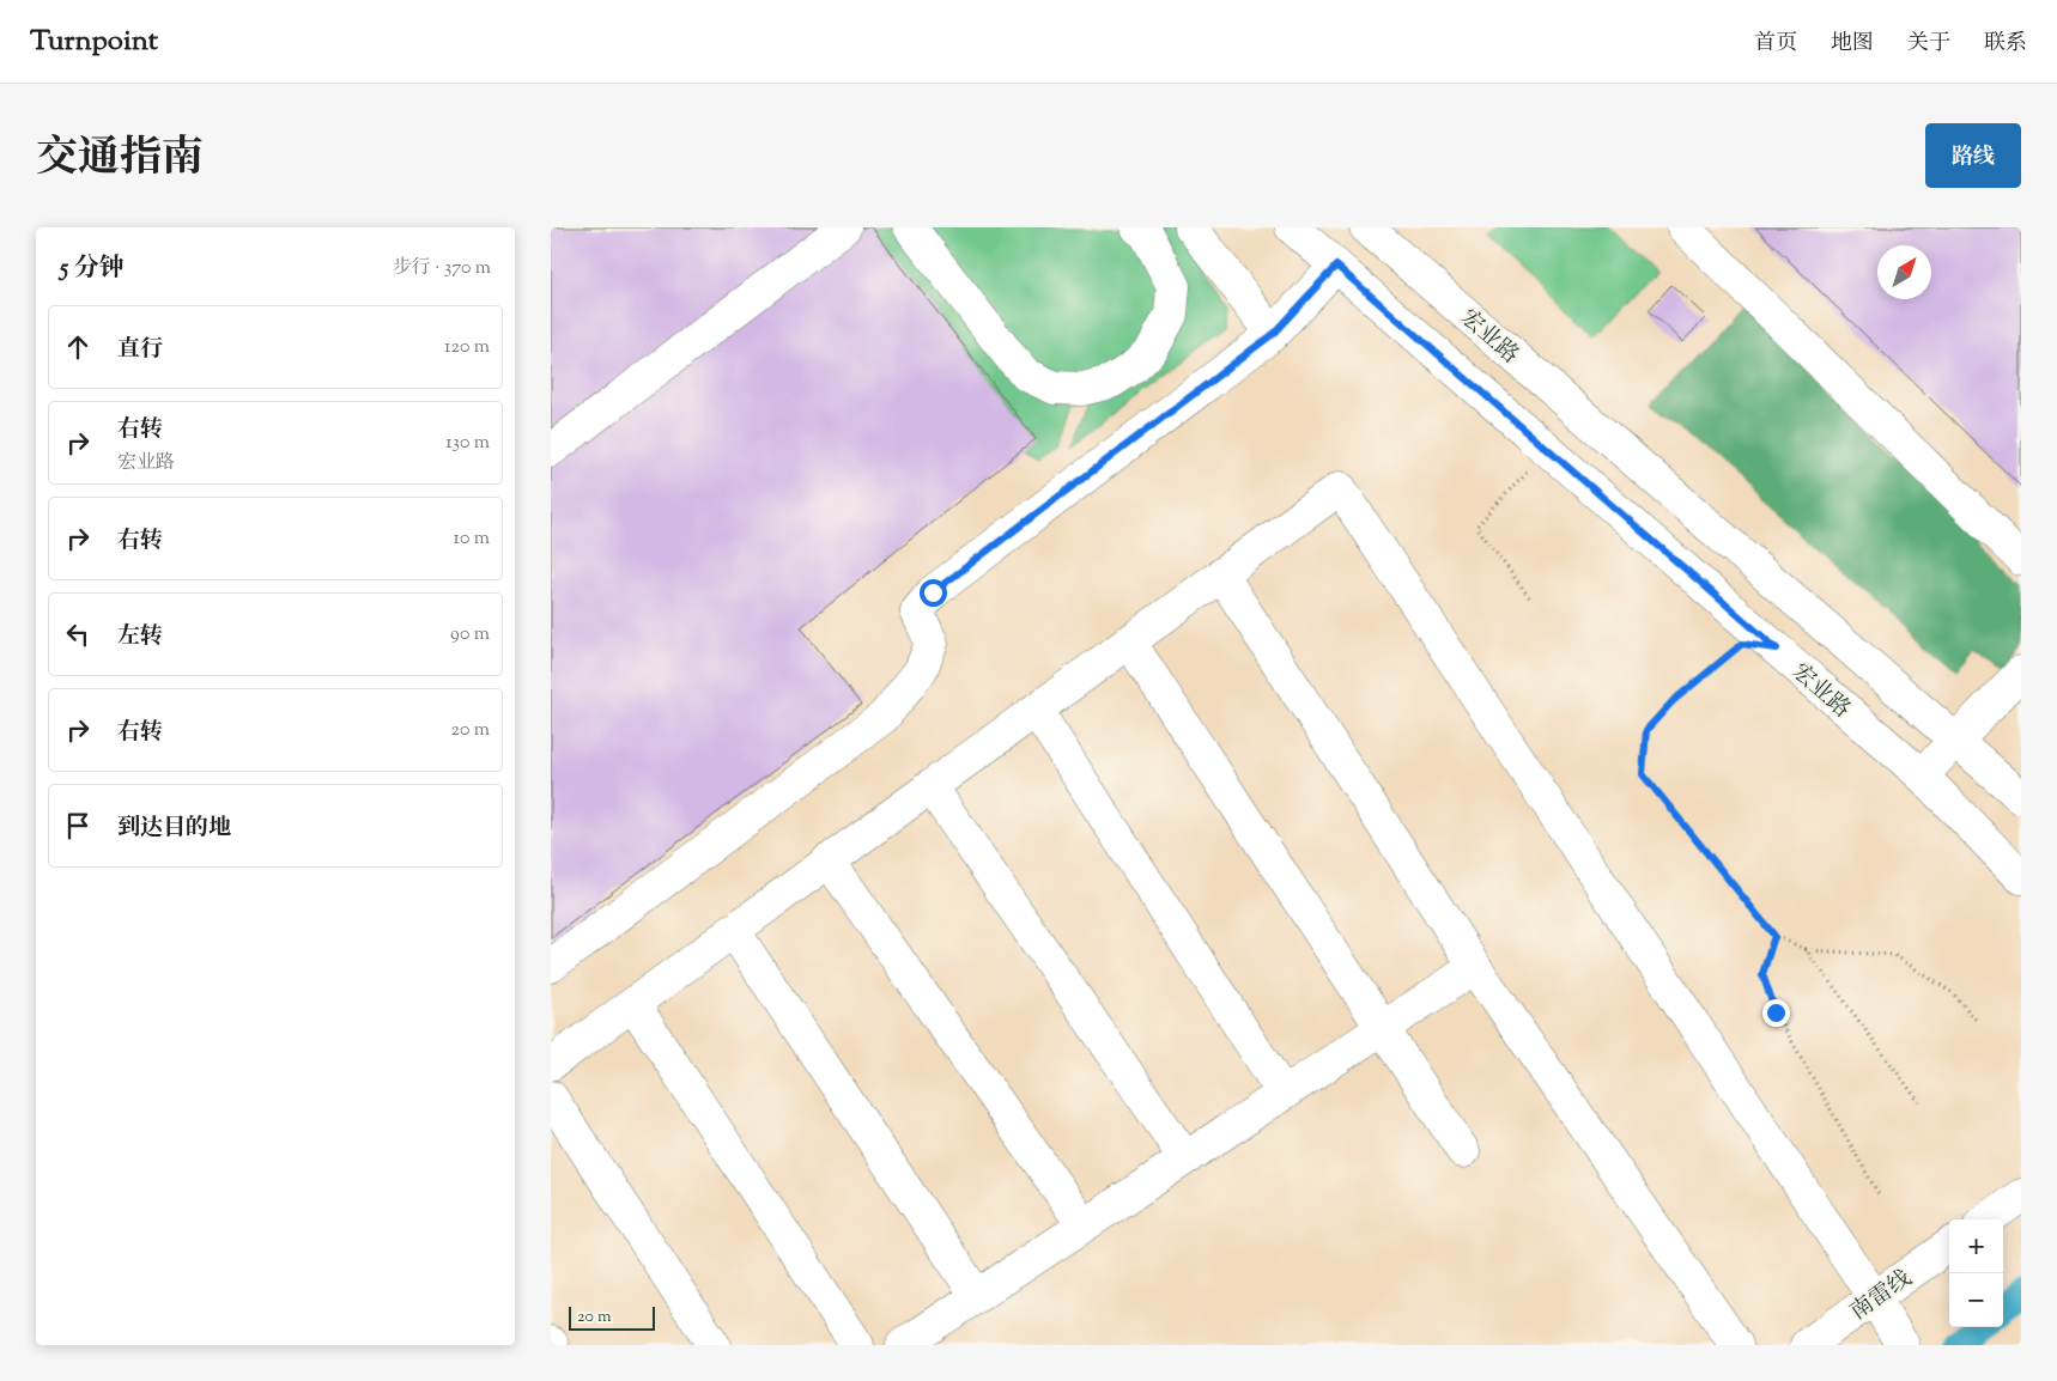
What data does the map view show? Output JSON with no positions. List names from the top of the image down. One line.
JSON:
{"streets":{"street":["宏业路","南雷线"]},"scale_bar":"20 m","north":"top right","page":{"header":"Turnpoint","nav":["首页","地图","关于","联系"],"title":"交通指南","buttons":"路线","heading":["5 分钟","步行 · 370 m"],"list":[["直行","120 m"],["右转","宏业路","130 m"],["右转","10 m"],["左转","90 m"],["右转","20 m"],"到达目的地"],"map_buttons":["+","−"],"scale":"20 m"}}
